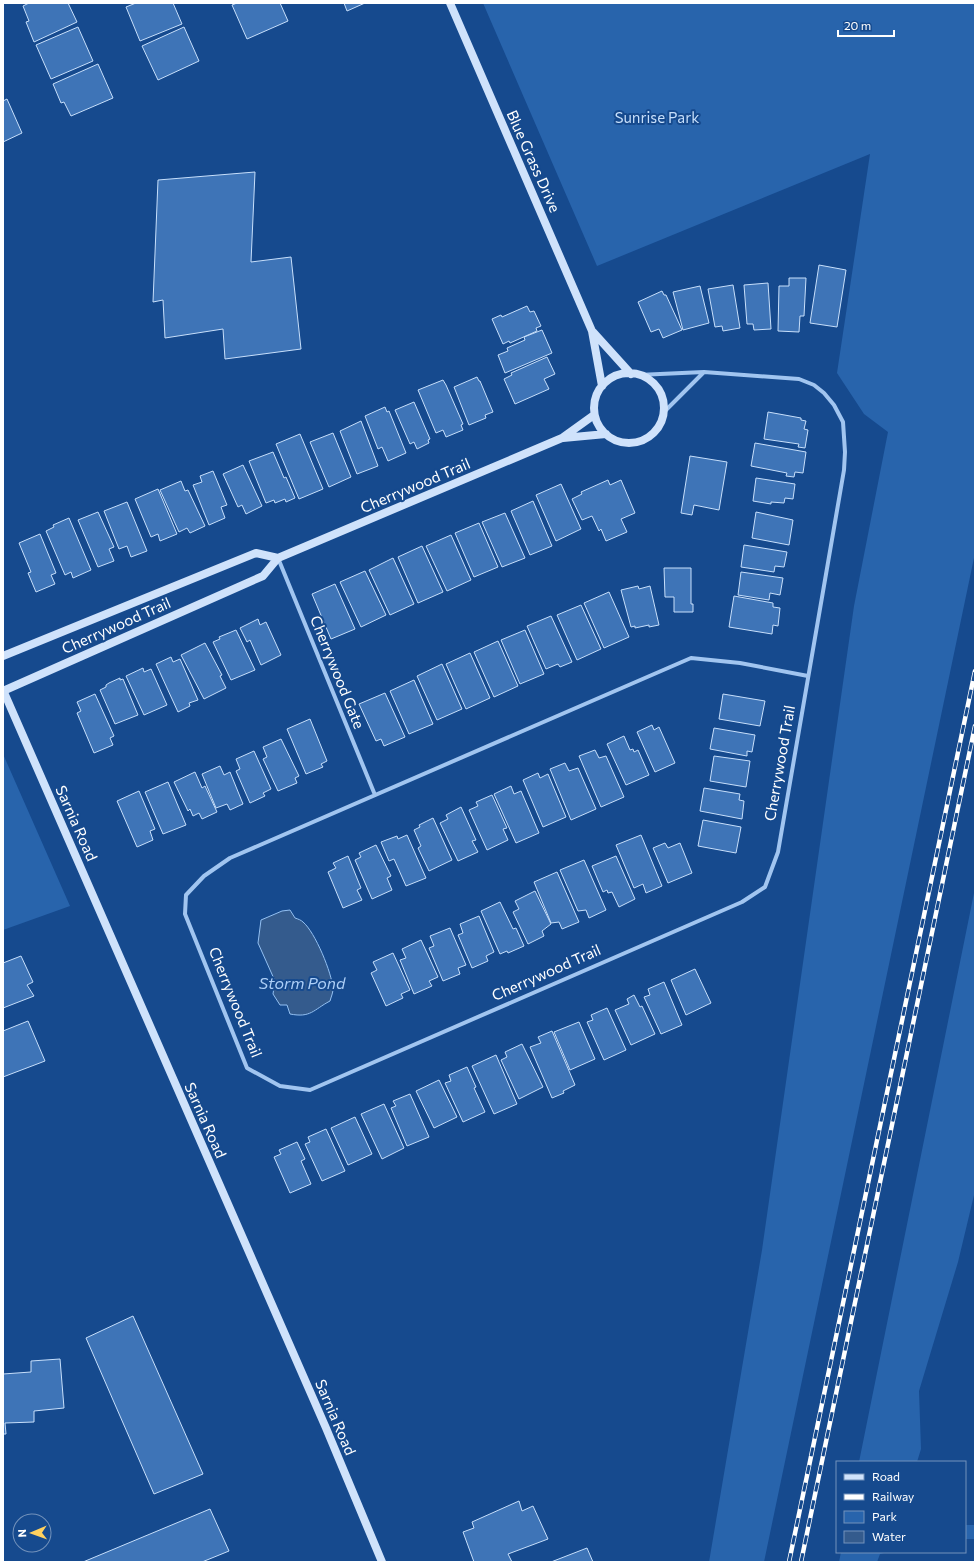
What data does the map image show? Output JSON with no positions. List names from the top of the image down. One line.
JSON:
{"streets":{"street":["Blue Grass Drive","Cherrywood Trail","Cherrywood Gate","Sarnia Road"]},"crossings":[["Blue Grass Drive","Cherrywood Trail"],["Cherrywood Trail","Cherrywood Gate"],["Cherrywood Trail","Sarnia Road"]],"water":["Storm Pond"],"parks":["Sunrise Park"],"legend":["Road","Railway","Park","Water"],"scale_bar":"20 m","north":"left"}
